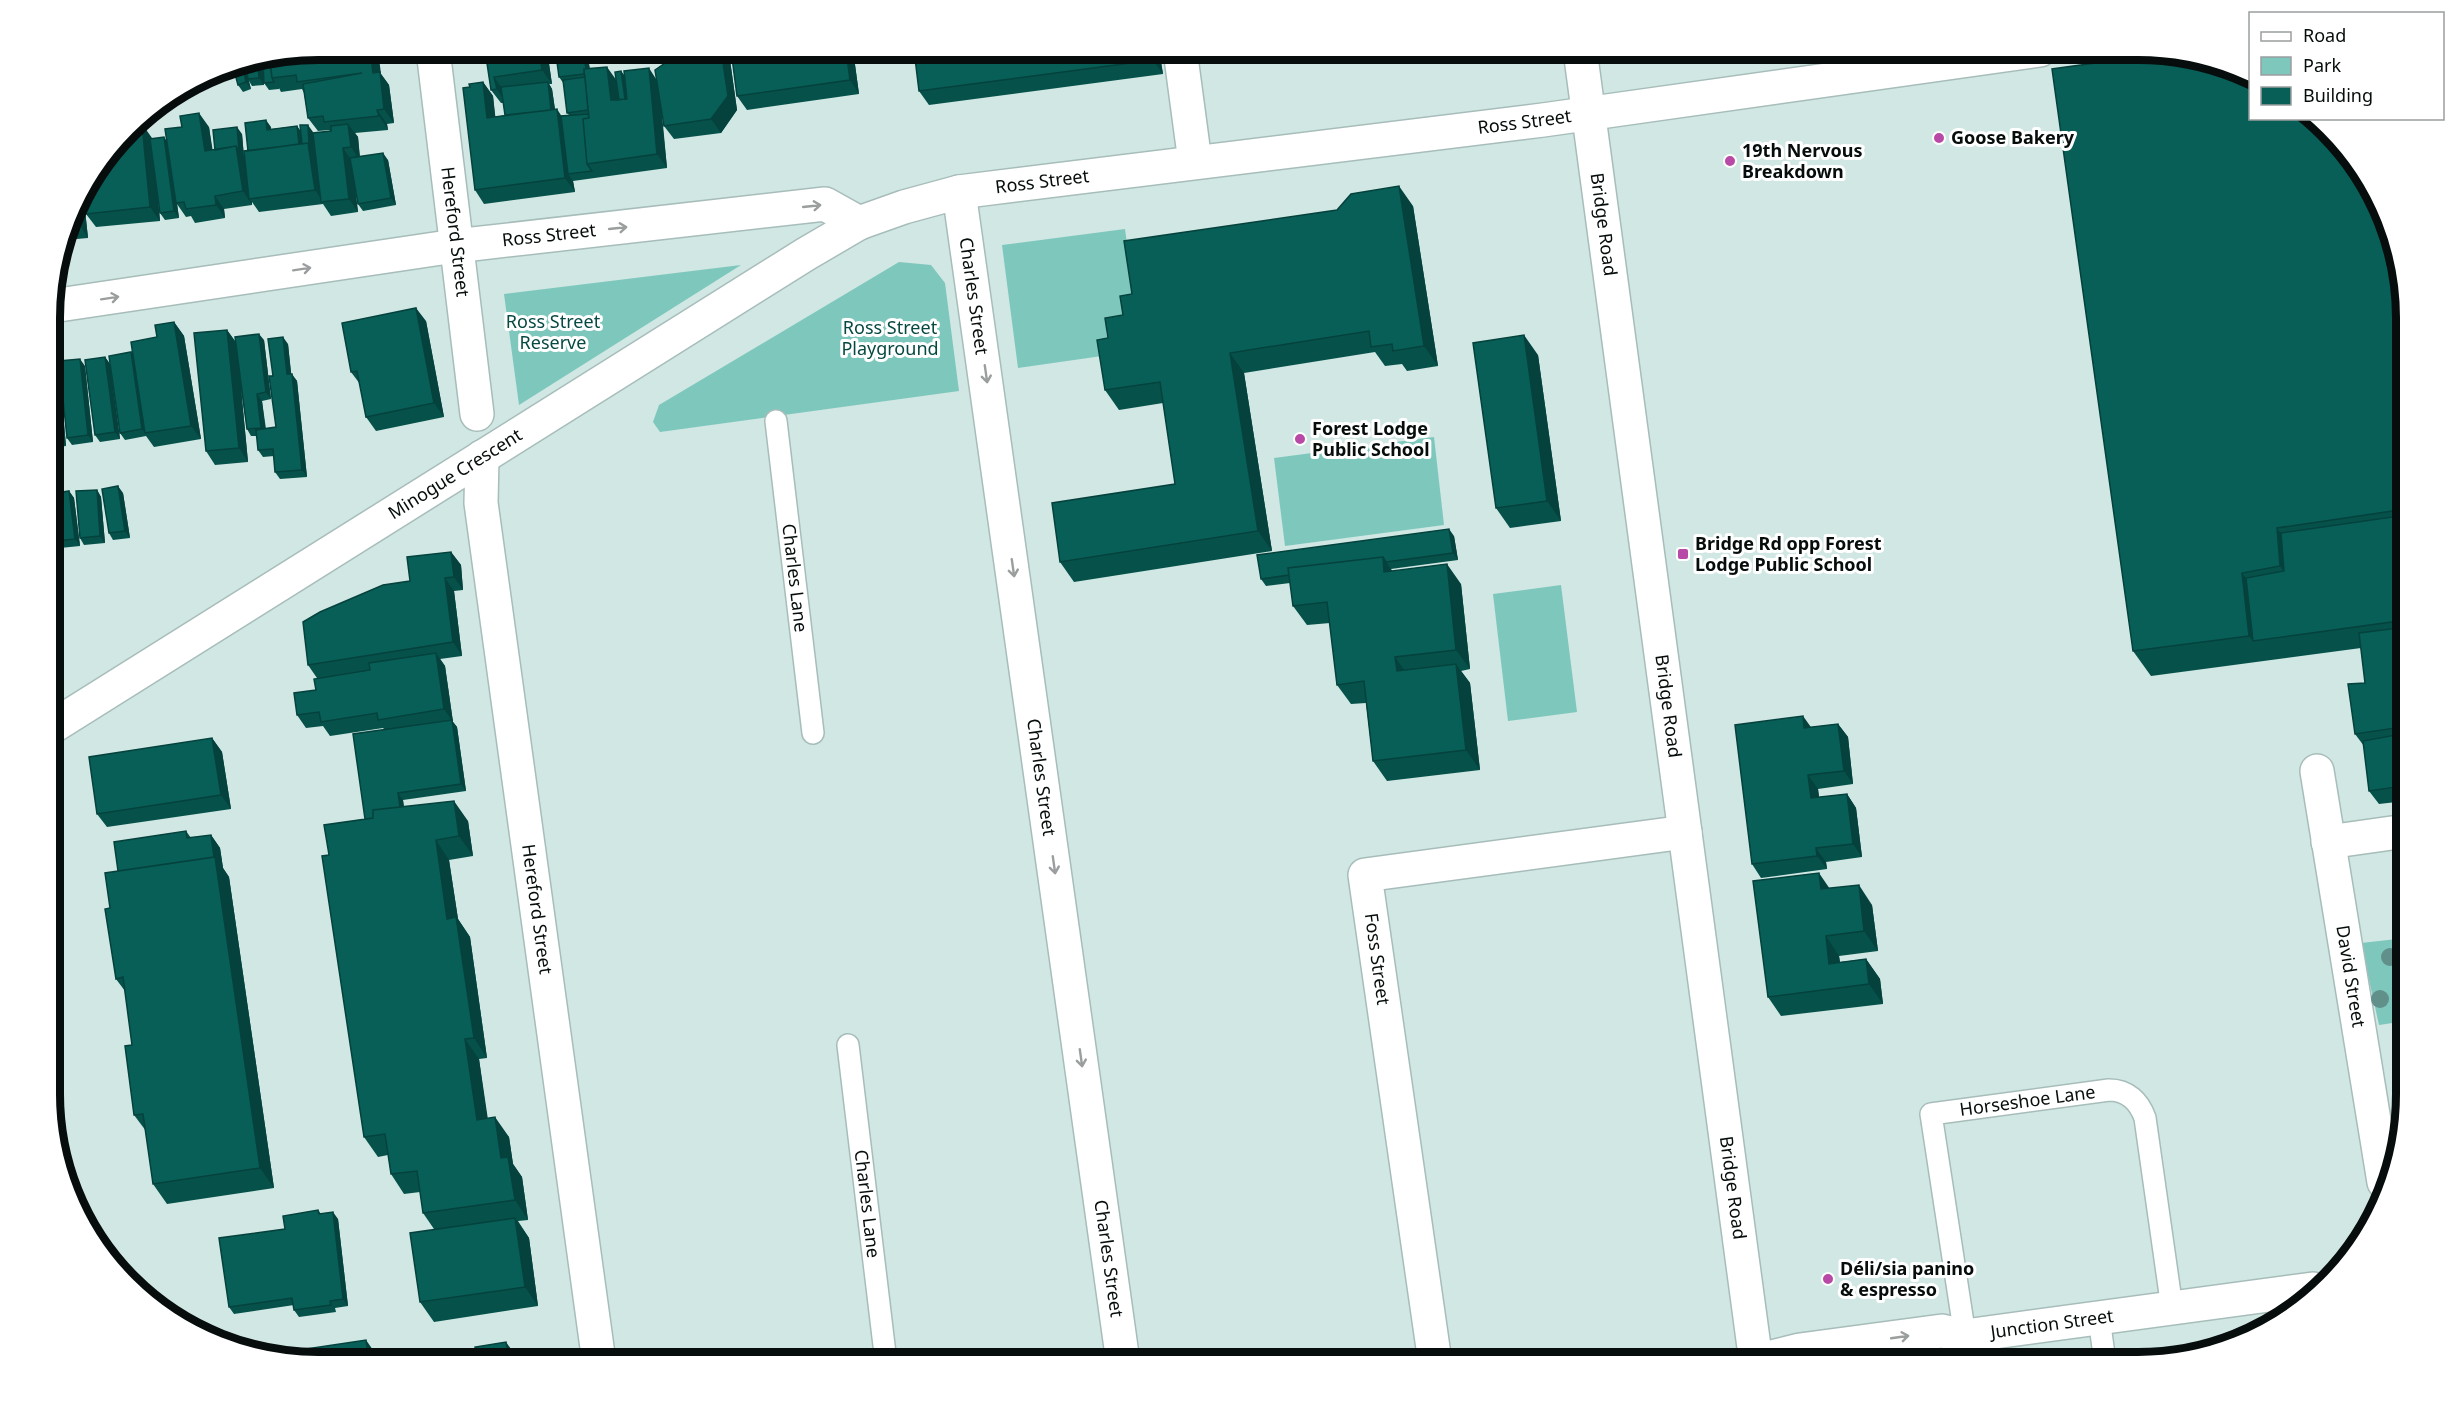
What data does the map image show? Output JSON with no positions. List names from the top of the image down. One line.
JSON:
{"streets":{"street":["Ross Street","Bridge Road","Hereford Street","Charles Street","Minogue Crescent","Foss Street","David Street","Junction Street"],"lane":["Charles Lane","Horseshoe Lane"]},"crossings":[["Ross Street","Bridge Road"],["Ross Street","Hereford Street"],["Ross Street","Charles Street"],["Ross Street","Minogue Crescent"],["Bridge Road","Foss Street"],["Hereford Street","Minogue Crescent"],["Horseshoe Lane","Junction Street"]],"one_way":["Ross Street","Charles Street","Junction Street"],"parks":["Ross Street Reserve","Ross Street Playground"],"places":{"other":["Goose Bakery","19th Nervous Breakdown","Forest Lodge Public School","Déli/sia panino & espresso"],"transit":["Bridge Rd opp Forest Lodge Public School"]},"legend":["Road","Park","Building"]}
